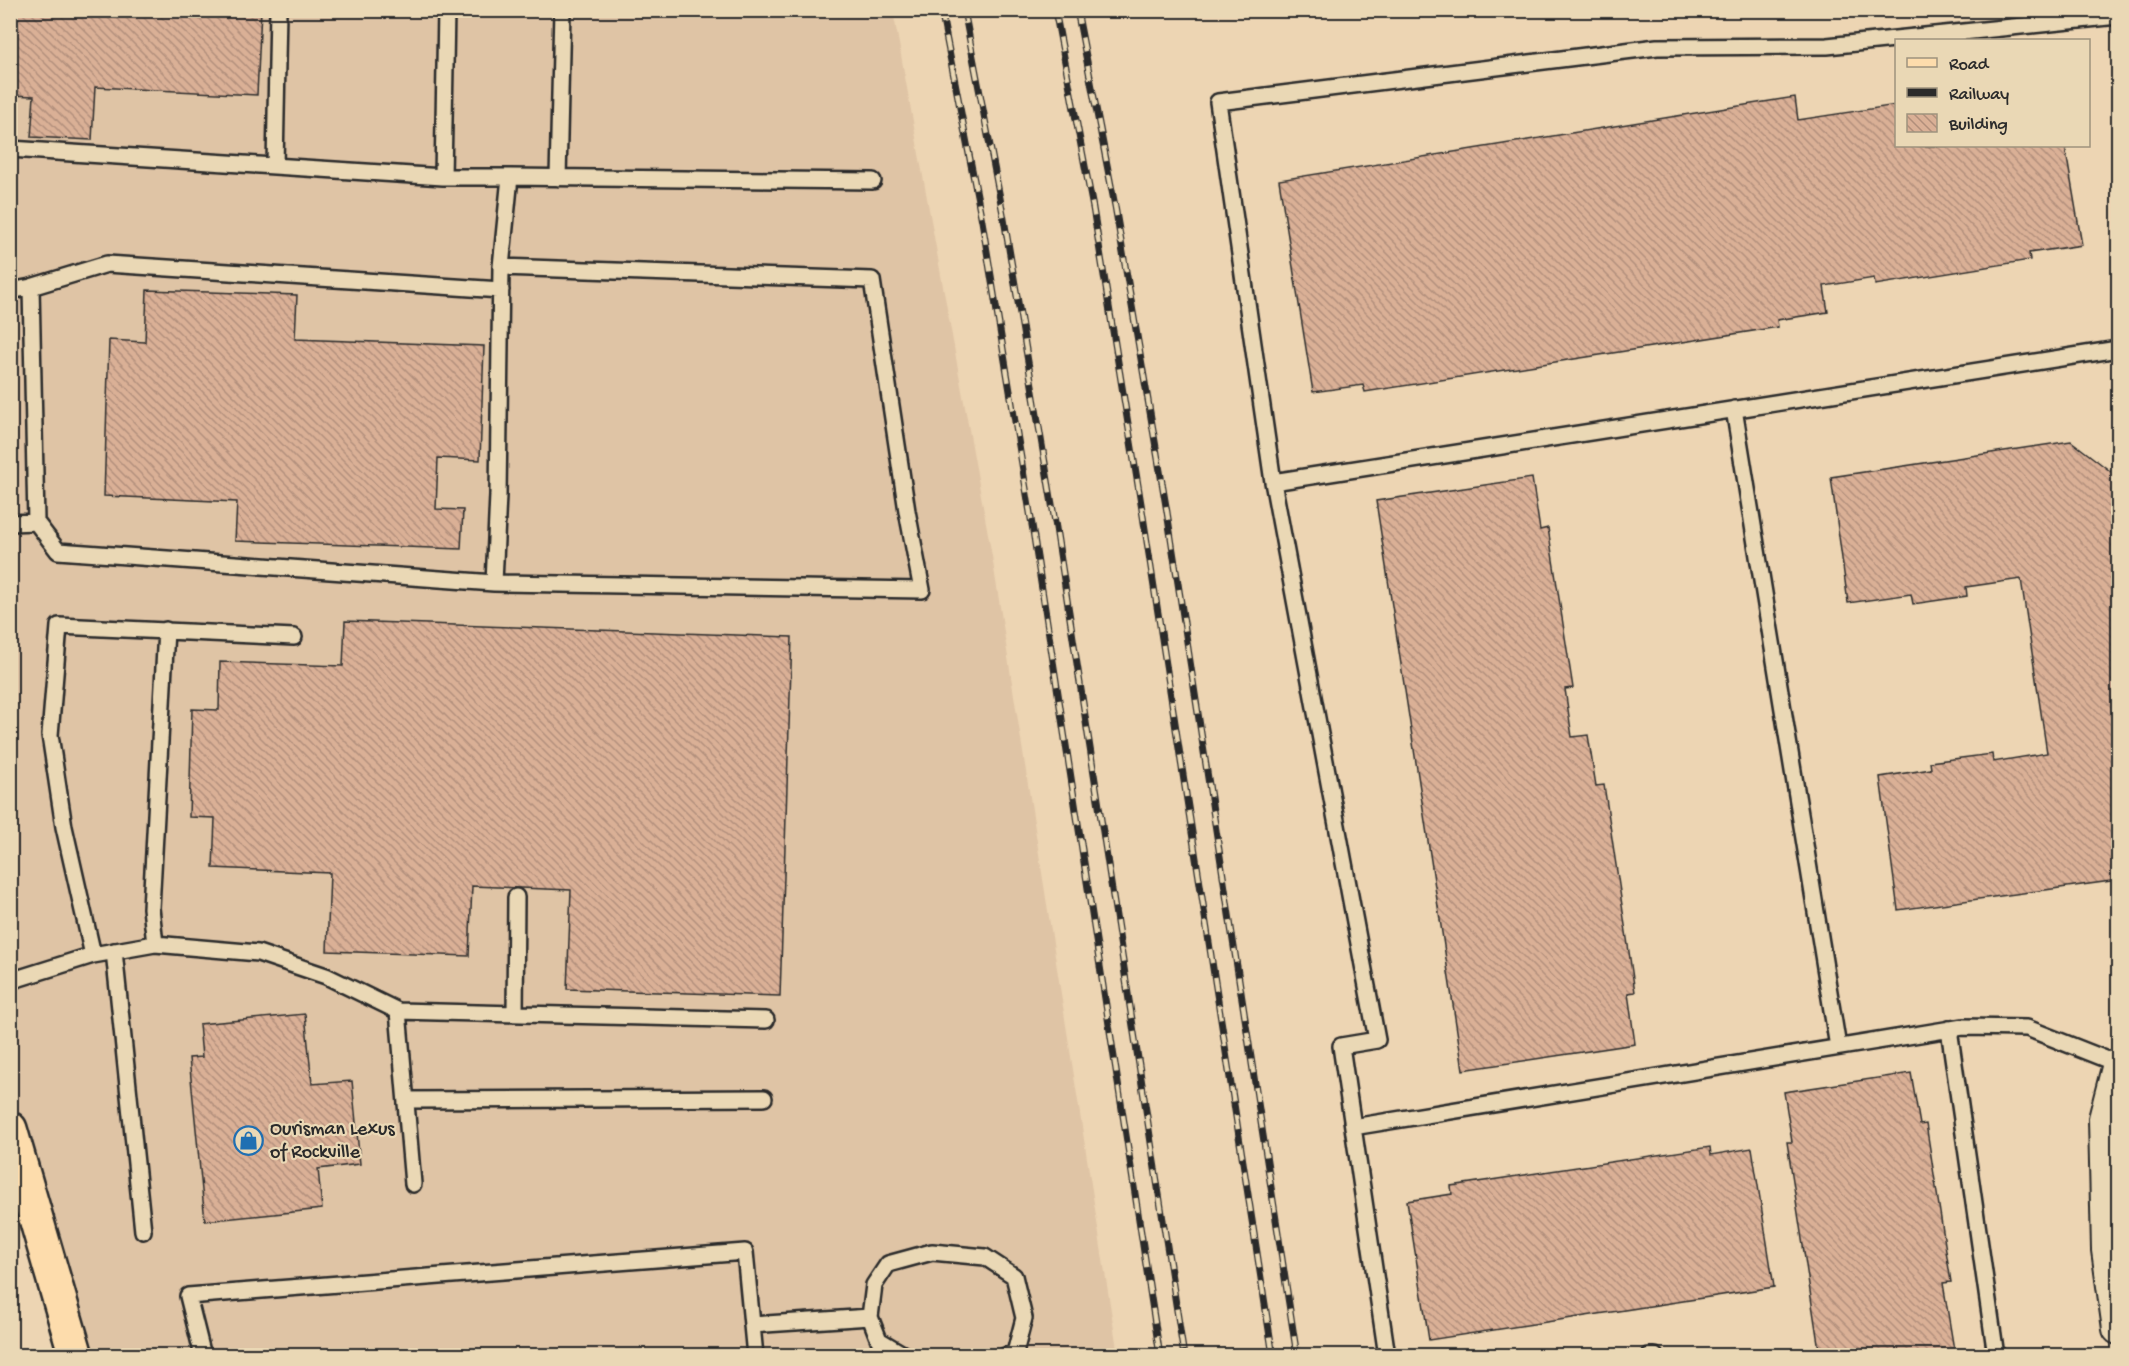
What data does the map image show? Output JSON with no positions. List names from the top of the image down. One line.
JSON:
{"places":{"shop":["Ourisman Lexus of Rockville"]},"legend":["Road","Railway","Building"]}
